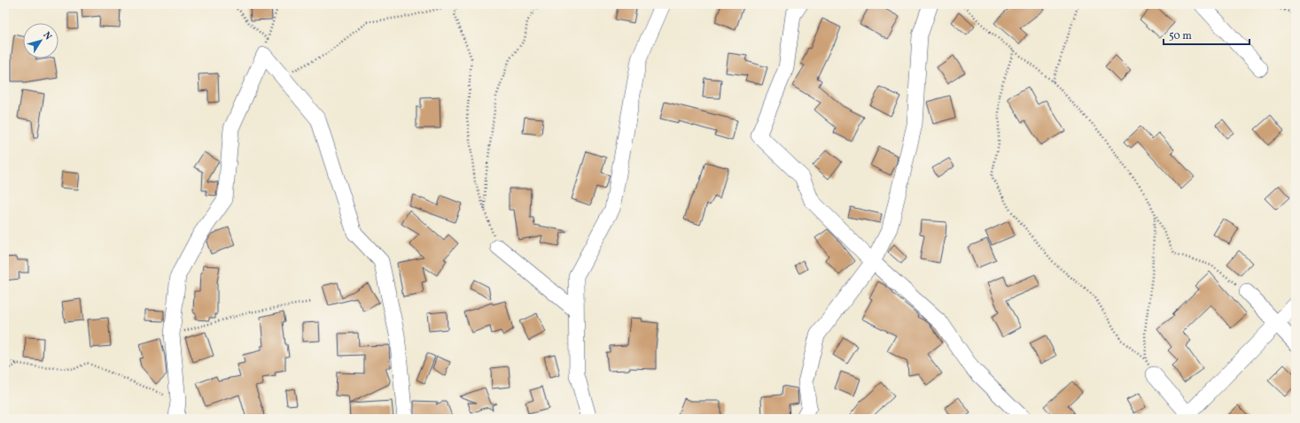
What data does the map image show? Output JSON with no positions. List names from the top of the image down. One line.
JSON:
{"scale_bar":"50 m","north":"top right"}
